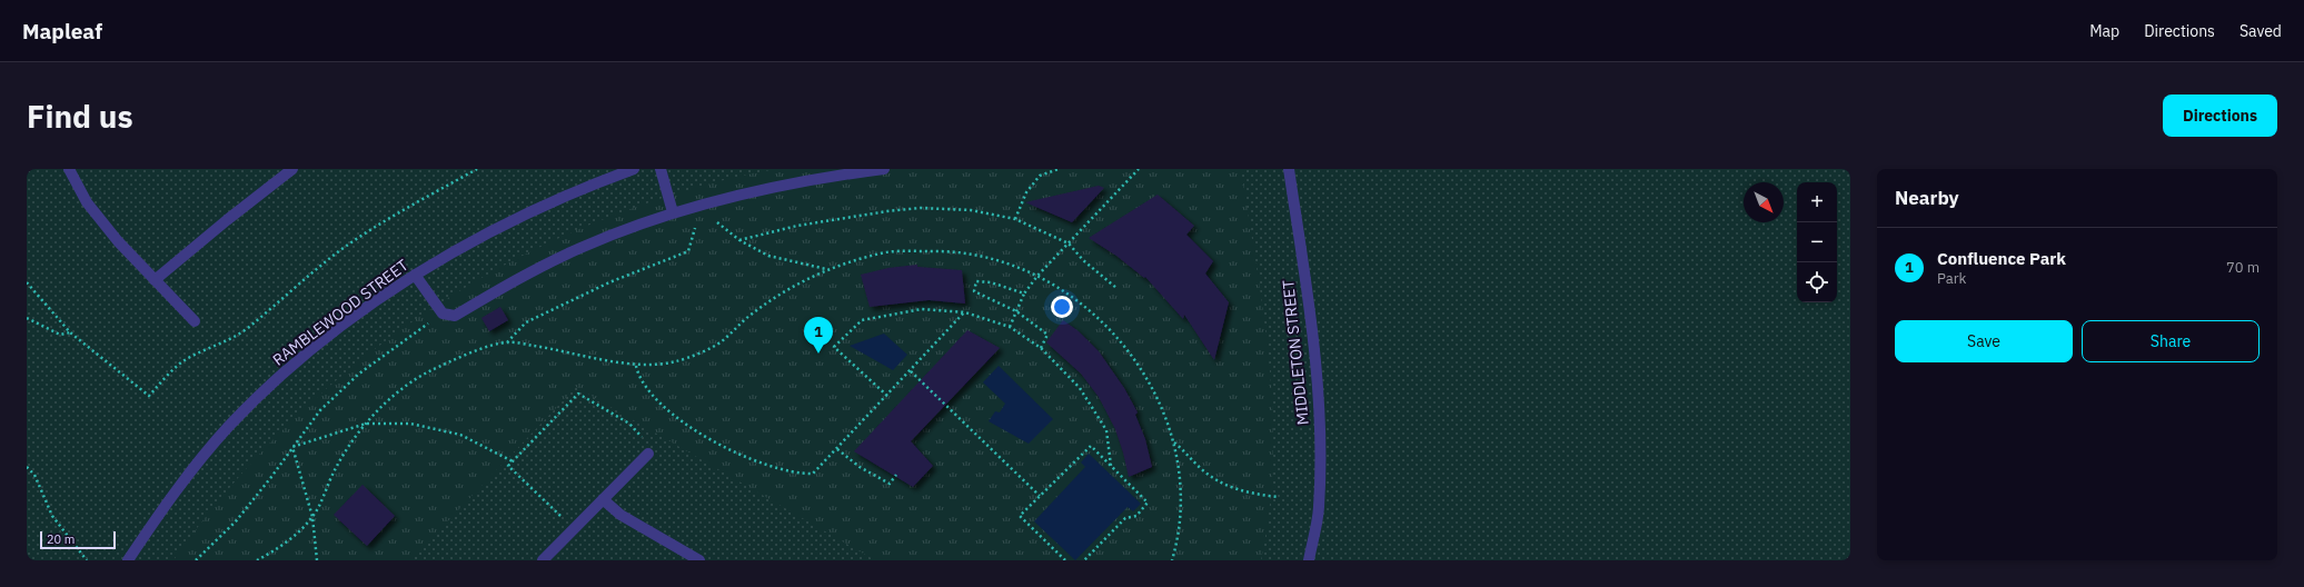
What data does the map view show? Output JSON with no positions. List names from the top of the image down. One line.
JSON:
{"streets":{"street":["RAMBLEWOOD STREET","MIDDLETON STREET"]},"scale_bar":"20 m","north":"bottom right","page":{"header":"Mapleaf","nav":["Map","Directions","Saved"],"buttons":["Directions",["Save","Share"]],"title":"Find us","heading":"Nearby","map_buttons":["+","−"],"list":[{"mark":"1","name":"Confluence Park","note":"Park","value":"70 m"}],"pins":"1","scale":"20 m"}}
